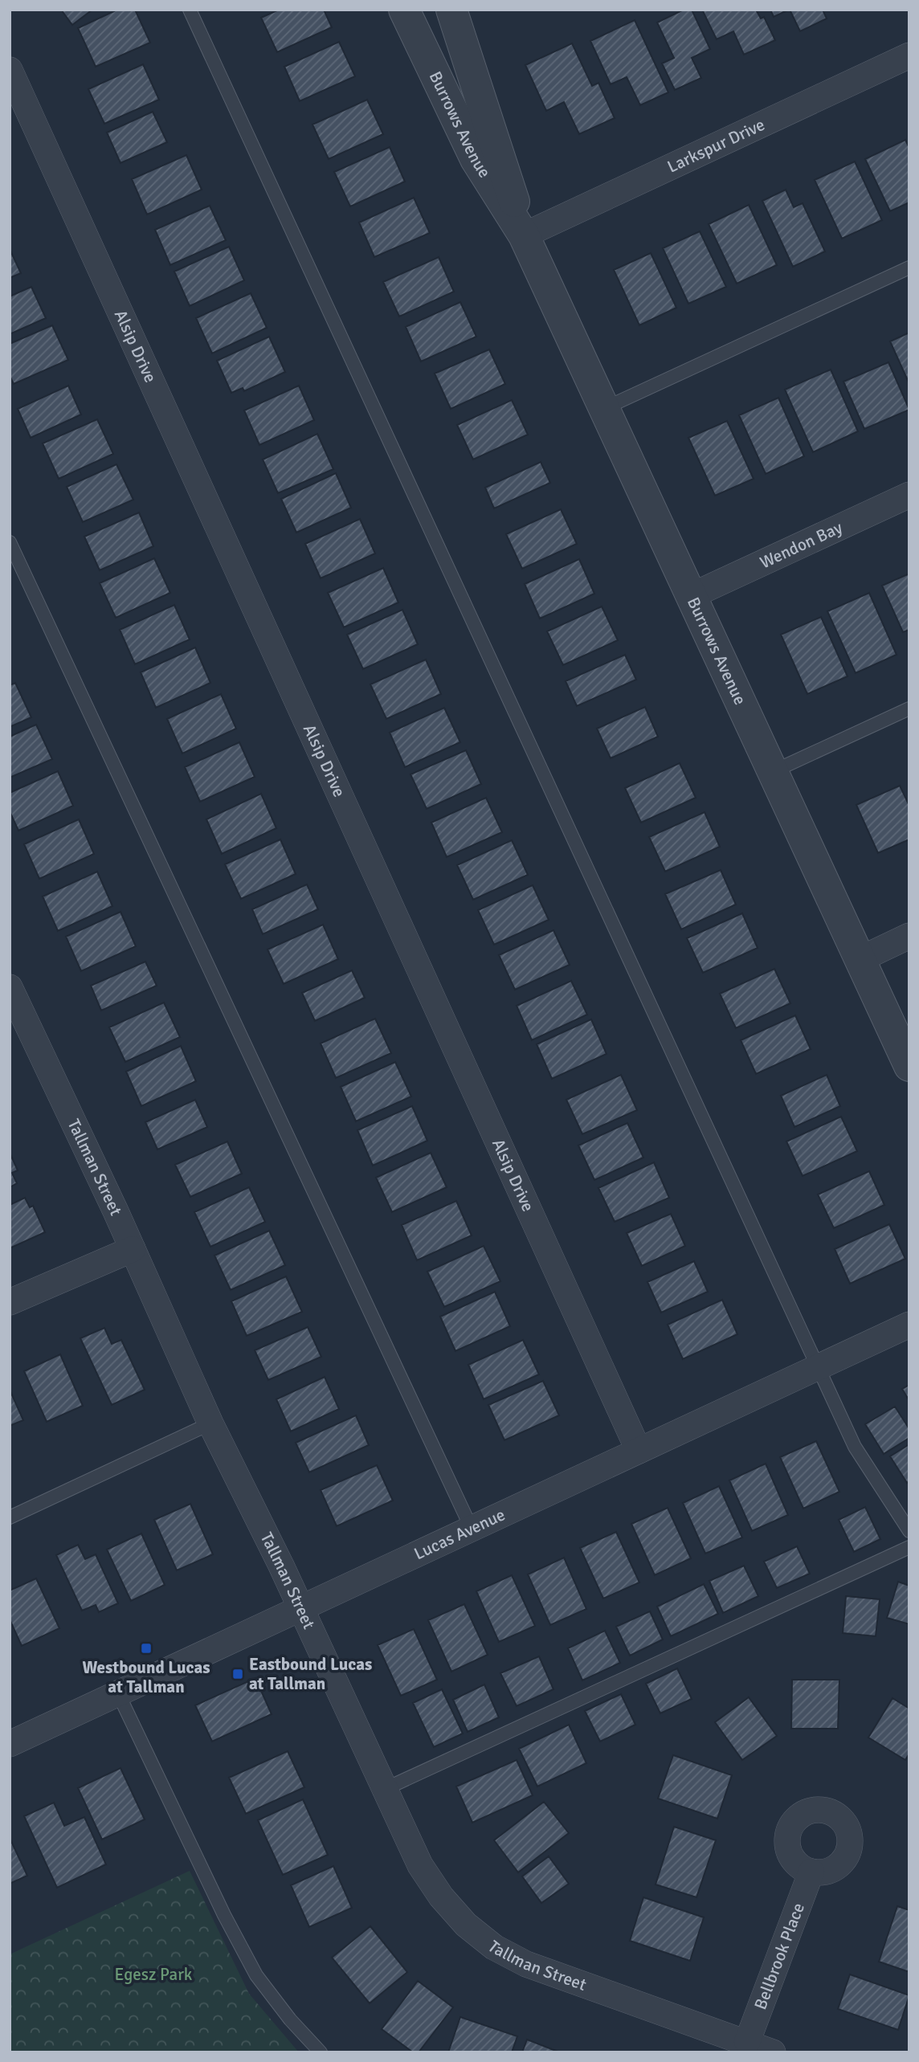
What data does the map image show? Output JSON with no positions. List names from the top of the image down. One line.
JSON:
{"streets":{"street":["Burrows Avenue","Larkspur Drive","Alsip Drive","Wendon Bay","Tallman Street","Lucas Avenue","Bellbrook Place"]},"crossings":[["Burrows Avenue","Larkspur Drive"],["Burrows Avenue","Wendon Bay"],["Alsip Drive","Lucas Avenue"],["Tallman Street","Lucas Avenue"],["Tallman Street","Bellbrook Place"]],"parks":["Egesz Park"],"places":{"transit":["Westbound Lucas at Tallman","Eastbound Lucas at Tallman"]}}
